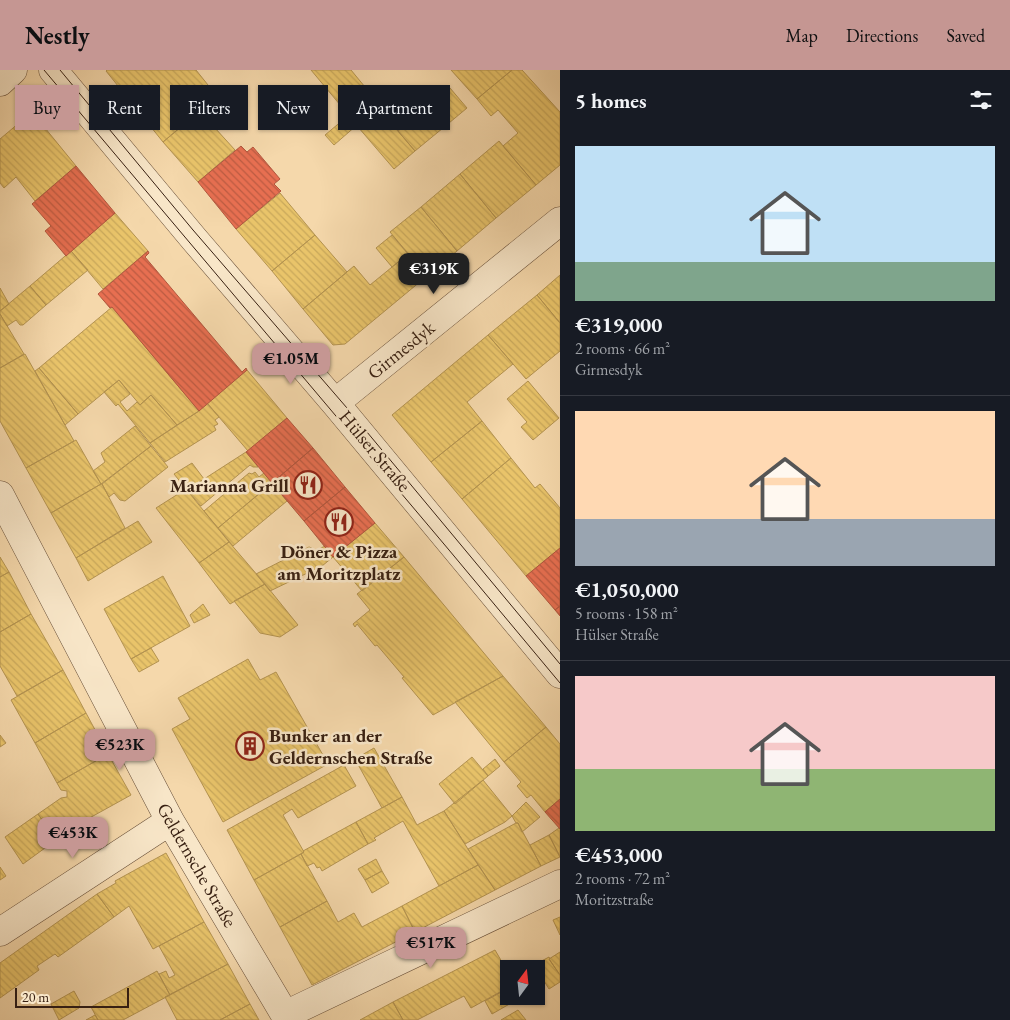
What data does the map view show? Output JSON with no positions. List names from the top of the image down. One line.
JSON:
{"streets":{"street":["Girmesdyk","Hülser Straße","Geldernsche Straße"]},"crossings":[["Girmesdyk","Hülser Straße"]],"places":{"restaurant":["Marianna Grill","Döner & Pizza am Moritzplatz"],"building":["Bunker an der Geldernschen Straße"]},"scale_bar":"20 m","north":"top","page":{"header":"Nestly","nav":["Map","Directions","Saved"],"heading":"5 homes","chip":["Buy","Rent","Filters","New","Apartment"],"list":[{"name":"€319,000","note":"2 rooms · 66 m² · Girmesdyk"},{"name":"€1,050,000","note":"5 rooms · 158 m² · Hülser Straße"},{"name":"€453,000","note":"2 rooms · 72 m² · Moritzstraße"}],"price":["€319K","€1.05M","€523K","€453K","€517K"],"scale":"20 m"}}
